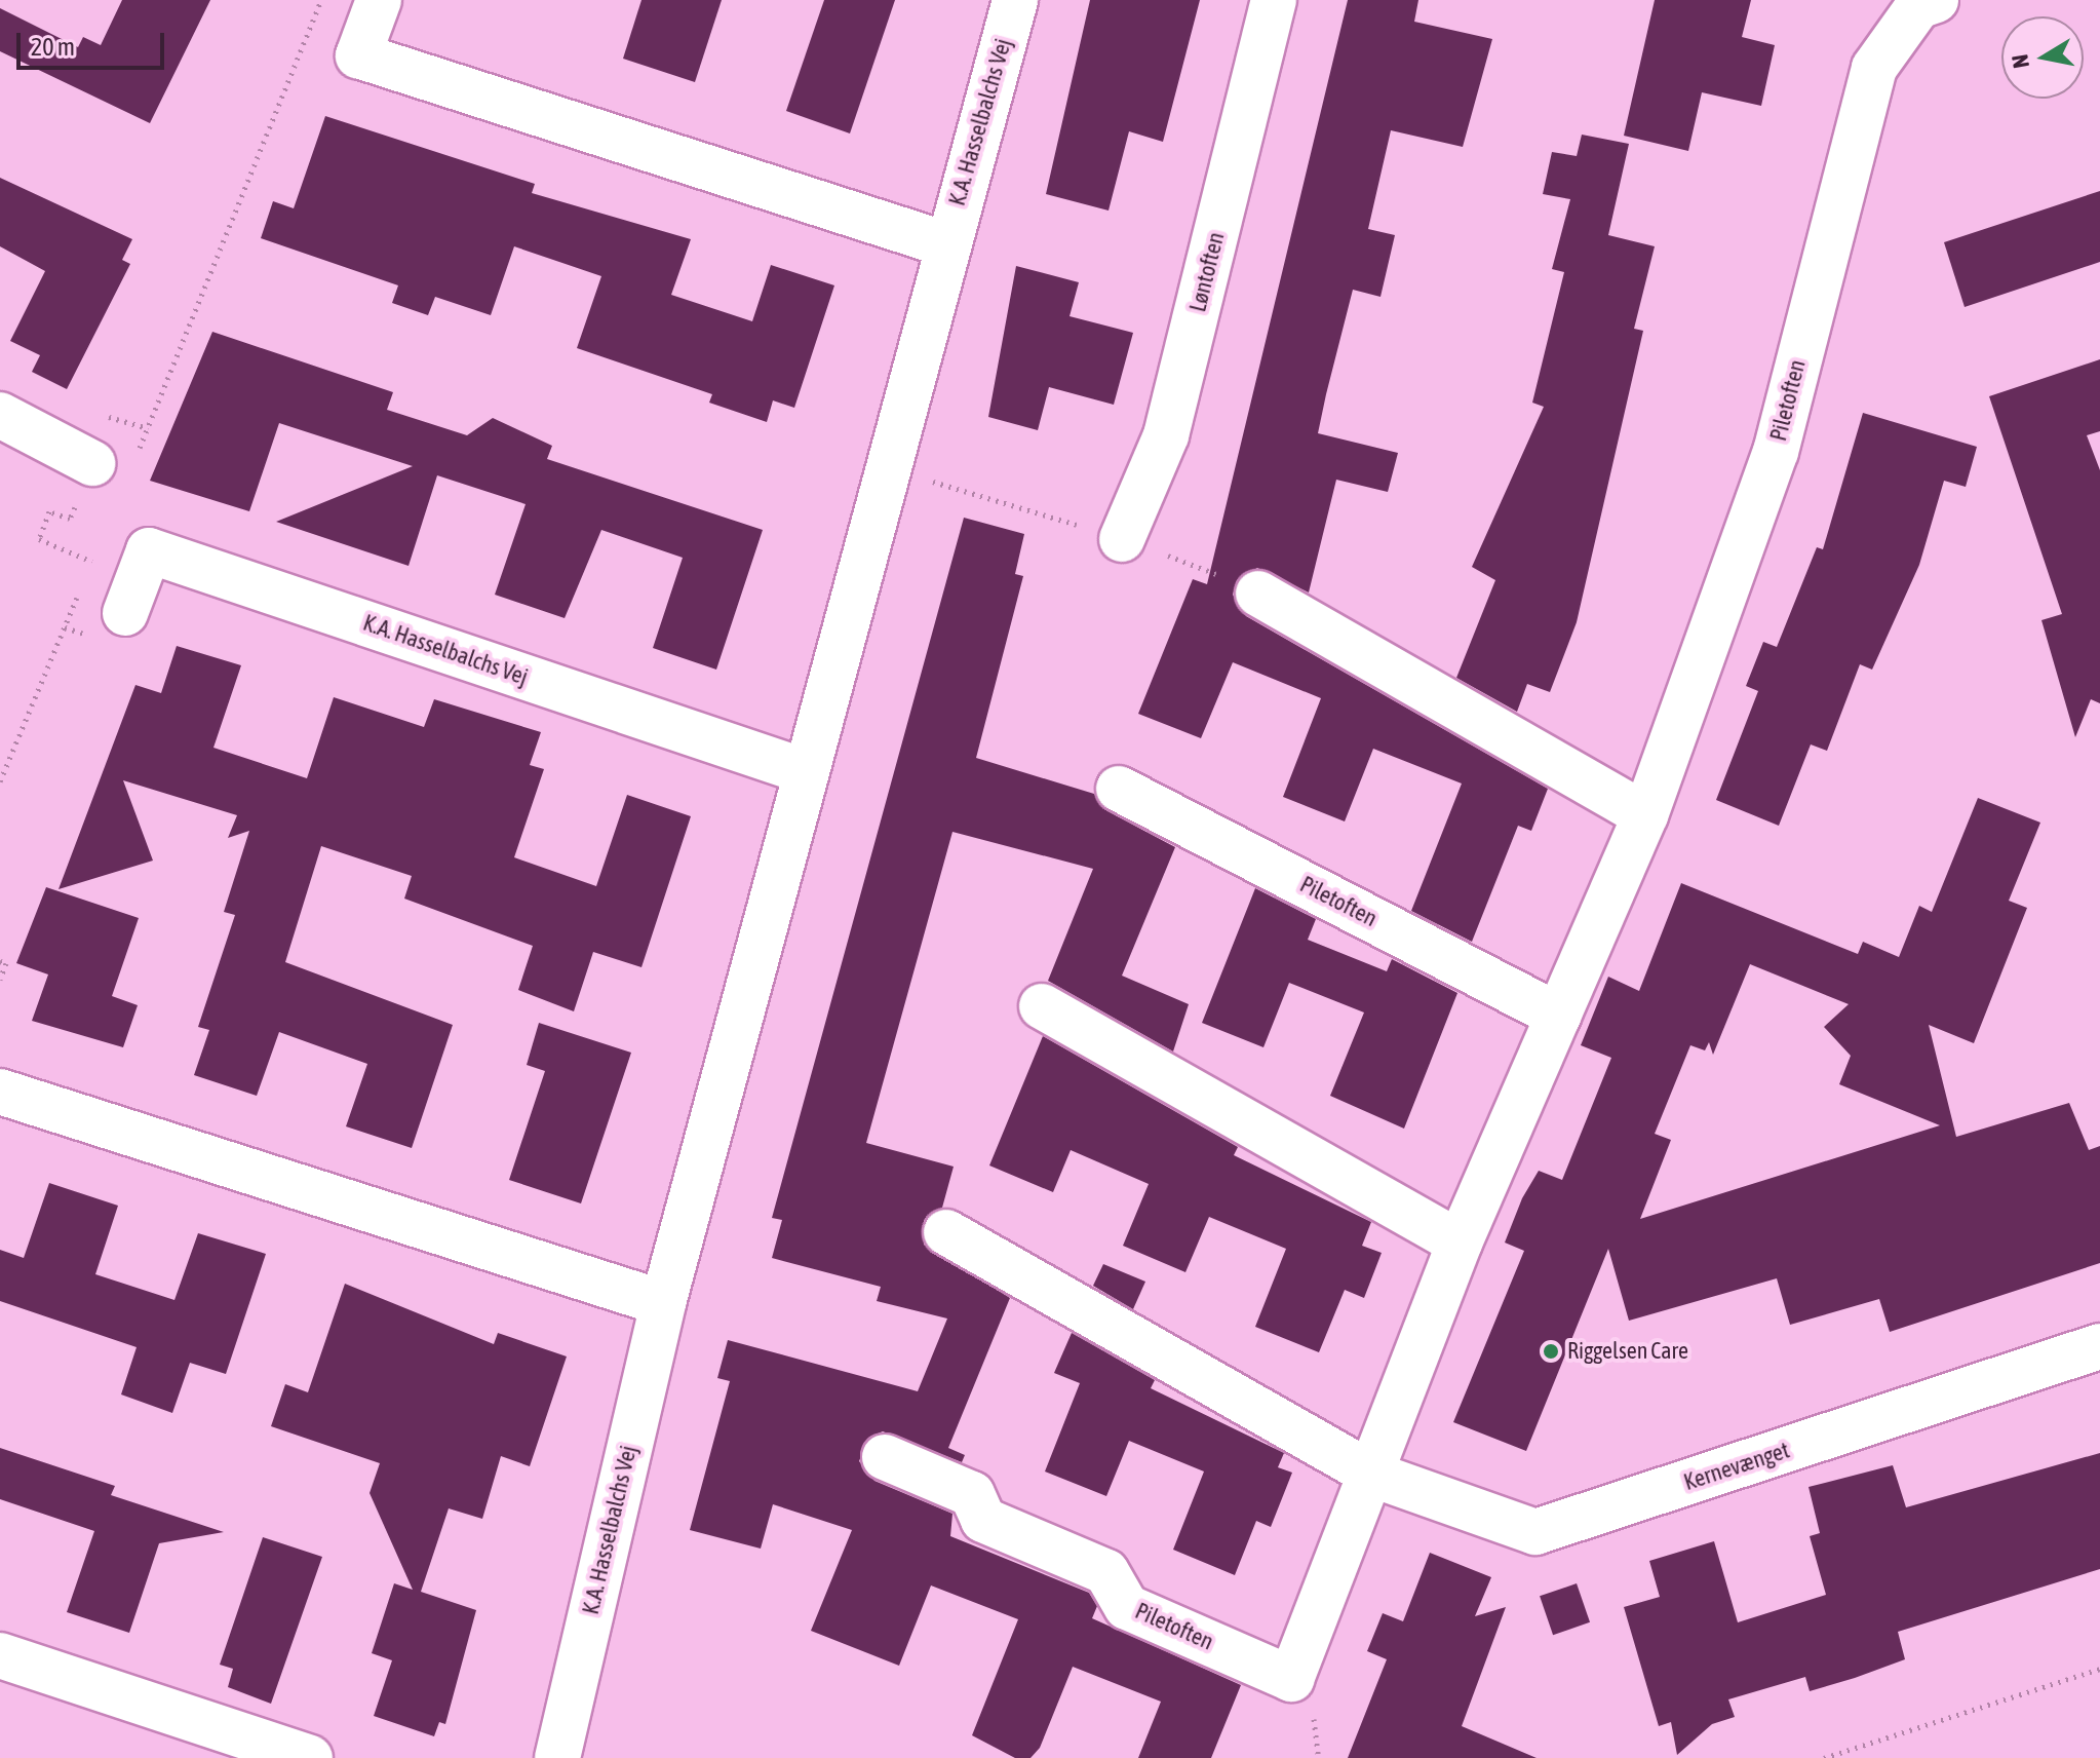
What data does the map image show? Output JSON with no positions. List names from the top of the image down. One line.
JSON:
{"streets":{"street":["K.A. Hasselbalchs Vej","Løntoften","Piletoften","Kernevænget"]},"crossings":[["Piletoften","Kernevænget"]],"places":["Riggelsen Care"],"scale_bar":"20 m","north":"left"}
